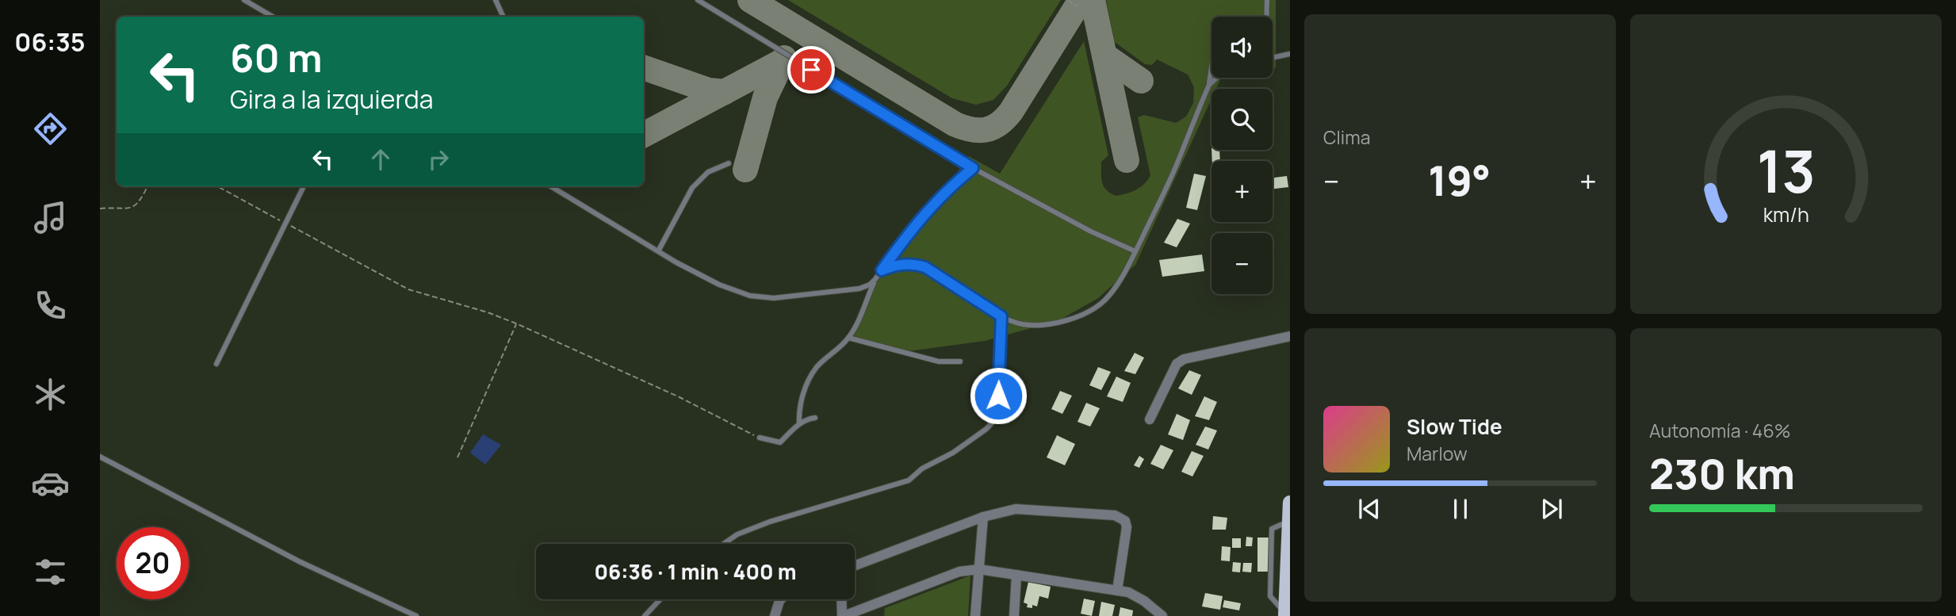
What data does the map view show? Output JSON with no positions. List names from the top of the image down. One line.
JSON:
{"page":{"tabs":"06:35","tile":["Clima",["Autonomía · 46%","230 km"]],"map_buttons":["+","−"],"turn":["60 m","Gira a la izquierda"],"heat":["−","19°","+"],"song":["Slow Tide","Marlow"],"limit":"20","trip":"06:36 · 1 min · 400 m","gauge":["13","km/h"]}}
